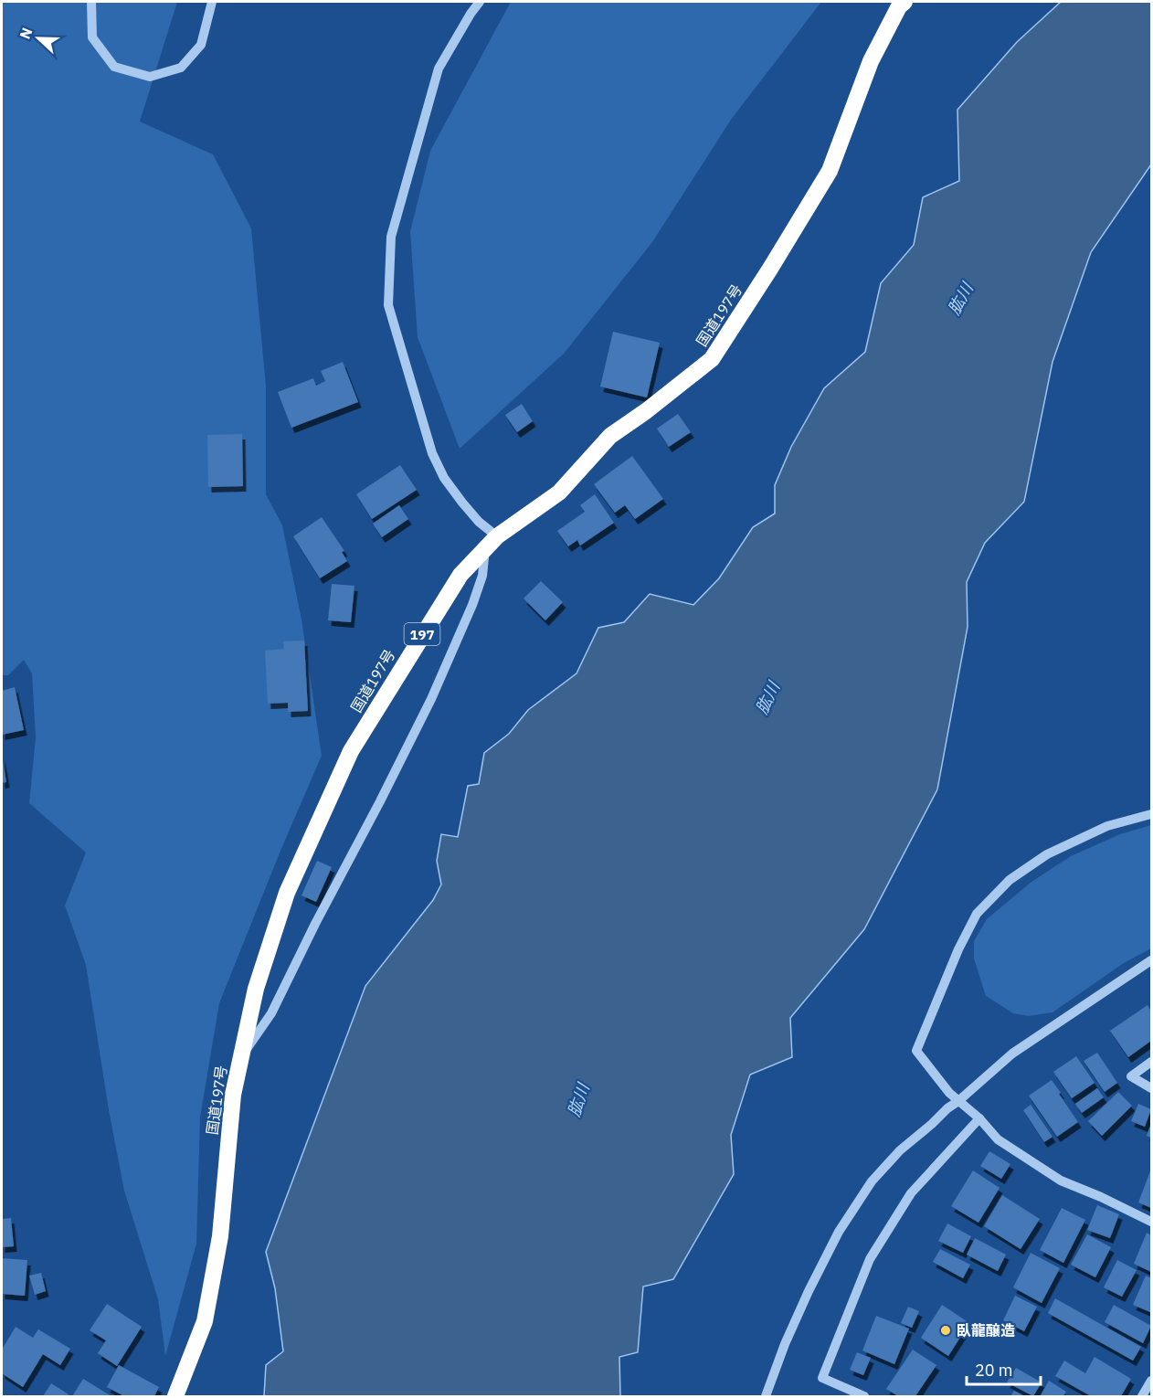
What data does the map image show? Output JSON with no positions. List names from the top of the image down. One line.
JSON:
{"streets":{"highway":["国道197号","197"]},"water":["肱川"],"places":["臥龍醸造"],"scale_bar":"20 m","north":"left"}
